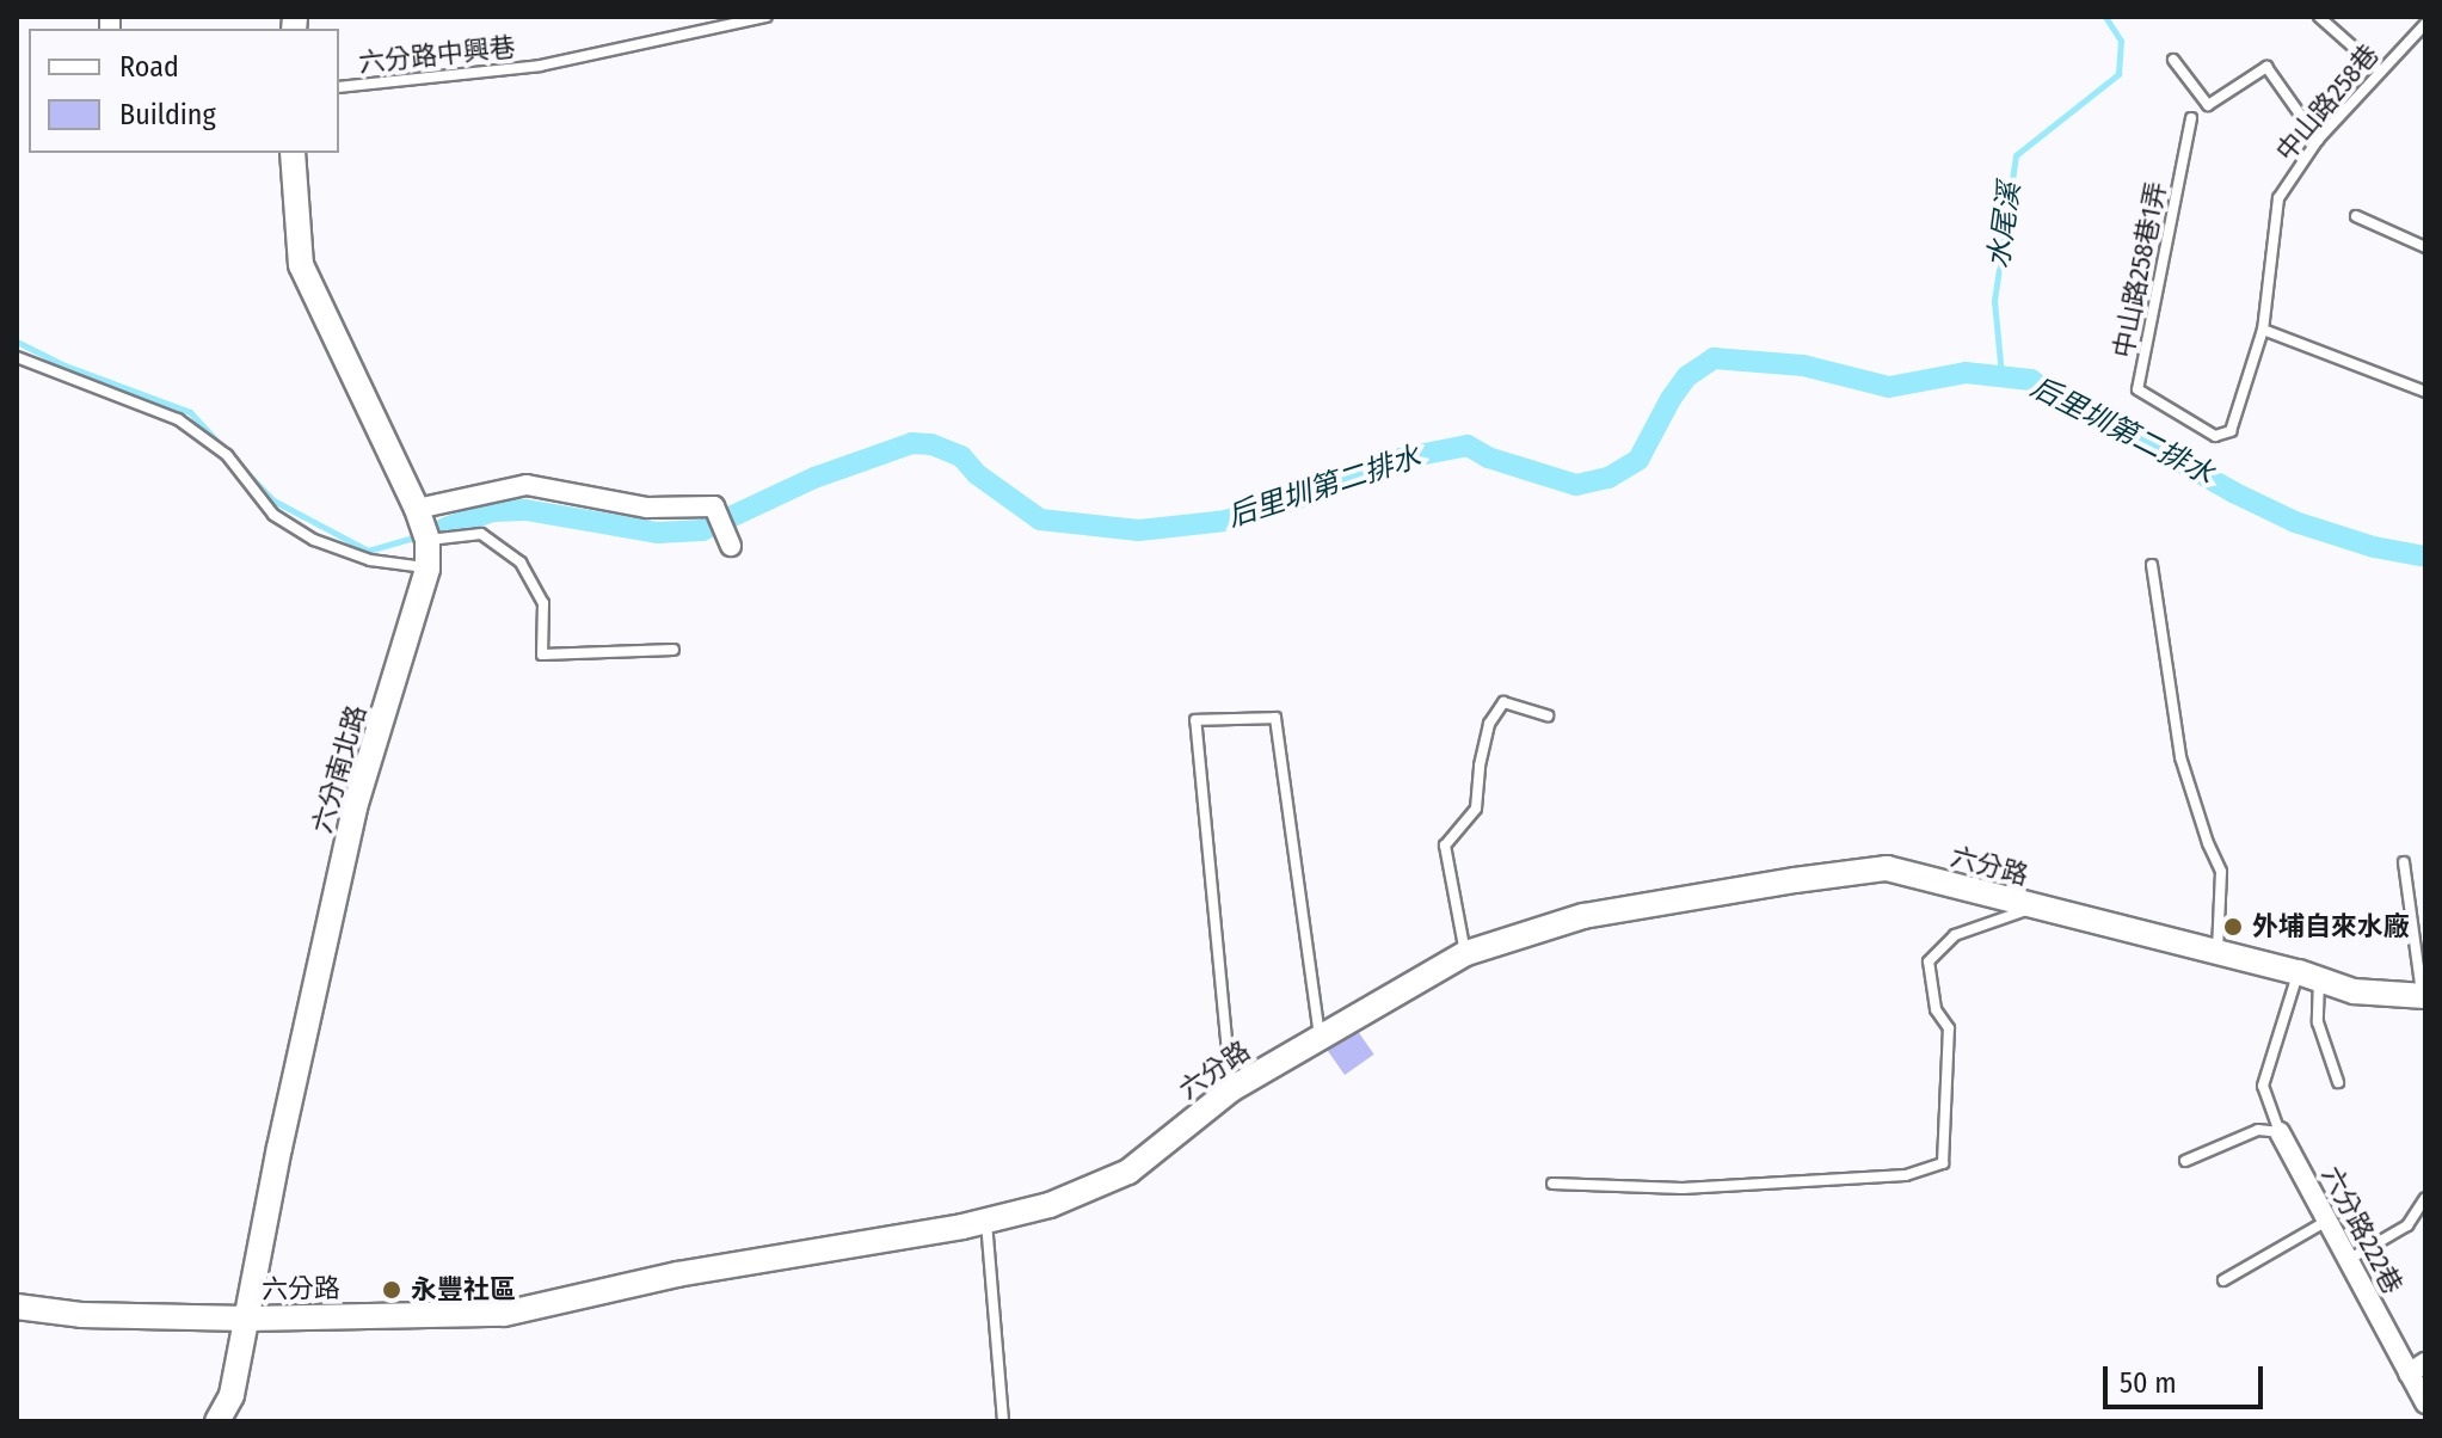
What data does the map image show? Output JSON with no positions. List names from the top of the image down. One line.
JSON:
{"streets":{"street":["六分南北路","六分路","六分路222巷"],"lane":["六分路中興巷","中山路258巷","中山路258巷1弄"]},"crossings":[["中山路258巷","中山路258巷1弄"],["六分南北路","六分路"]],"water":["水尾溪","后里圳第二排水"],"places":["外埔自來水廠","永豐社區"],"legend":["Road","Building"],"scale_bar":"50 m"}
